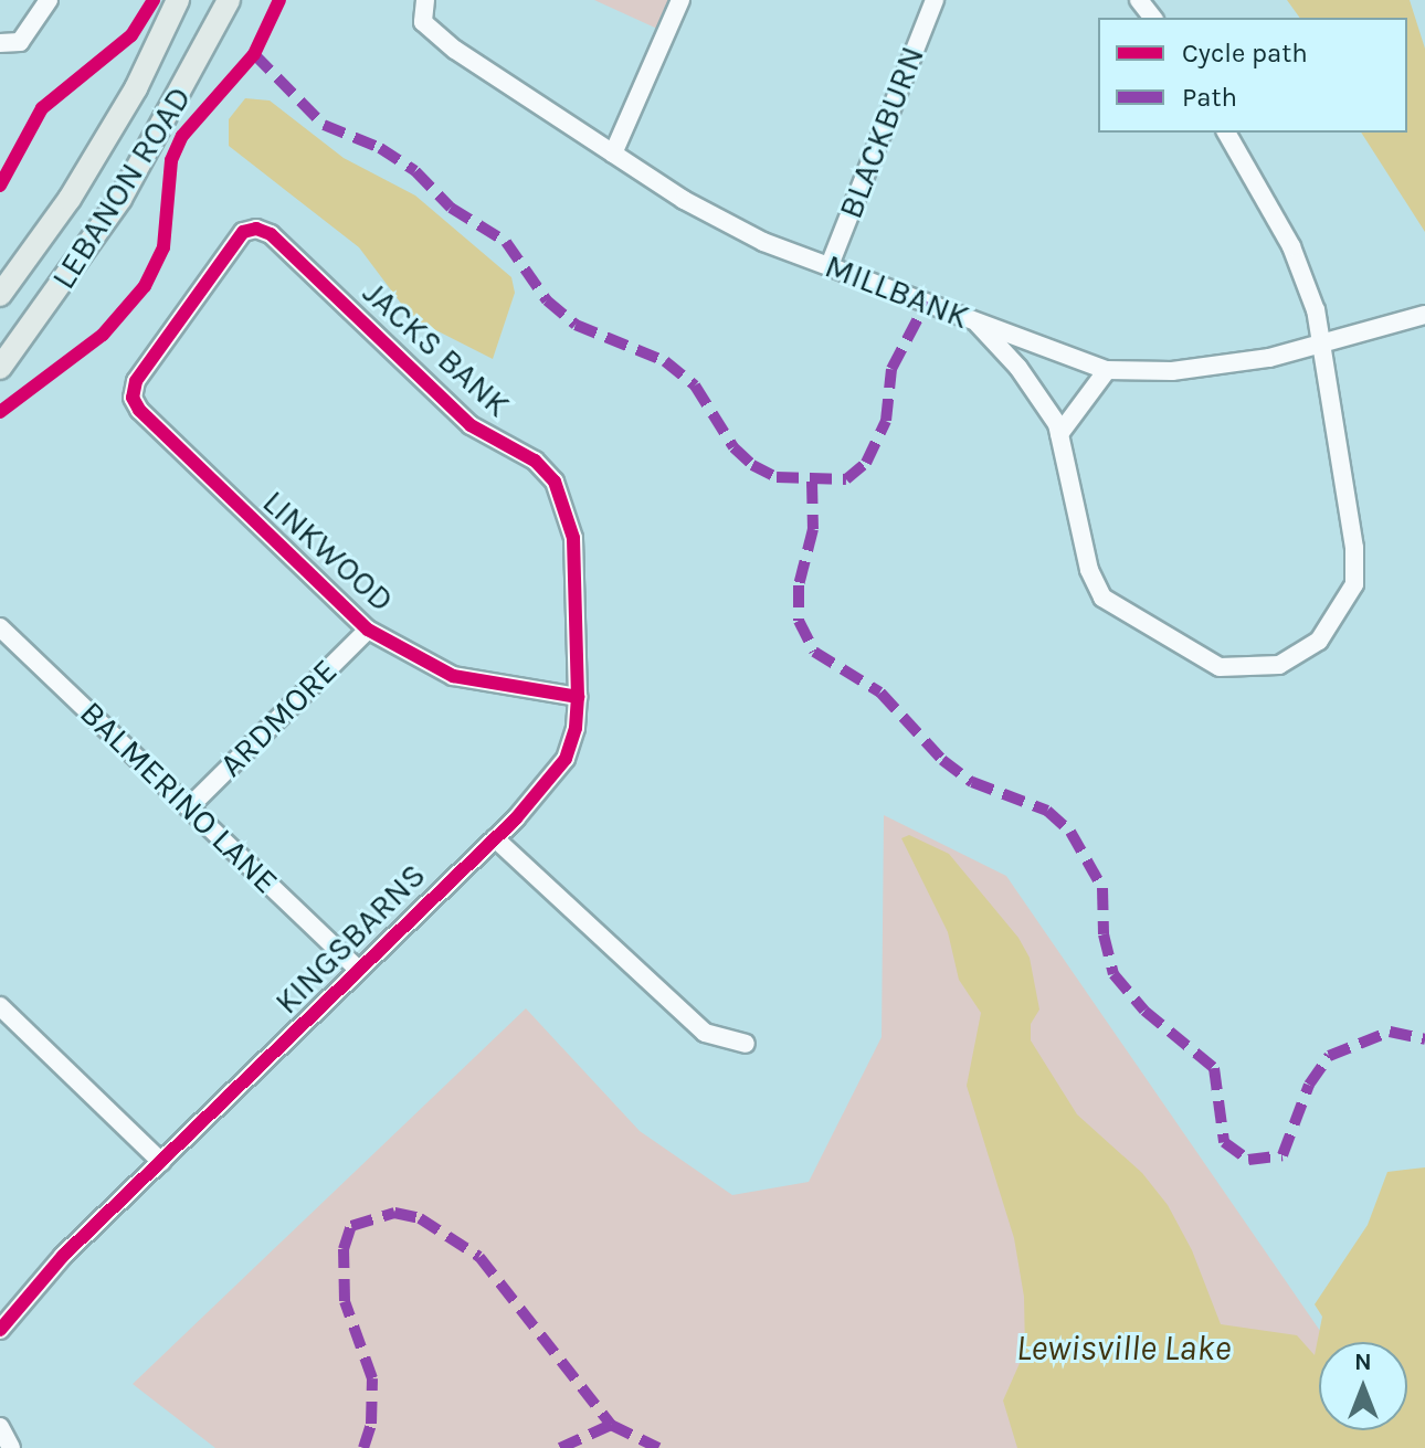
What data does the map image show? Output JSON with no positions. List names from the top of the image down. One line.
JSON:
{"streets":{"main road":["LEBANON ROAD"],"street":["BLACKBURN","MILLBANK","JACKS BANK","LINKWOOD","ARDMORE","BALMERINO LANE","KINGSBARNS"]},"crossings":[["BLACKBURN","MILLBANK"],["JACKS BANK","LINKWOOD"],["JACKS BANK","KINGSBARNS"],["LINKWOOD","ARDMORE"],["LINKWOOD","KINGSBARNS"],["ARDMORE","BALMERINO LANE"],["BALMERINO LANE","KINGSBARNS"]],"water":["Lewisville Lake"],"legend":["Cycle path","Path"],"north":"top"}
